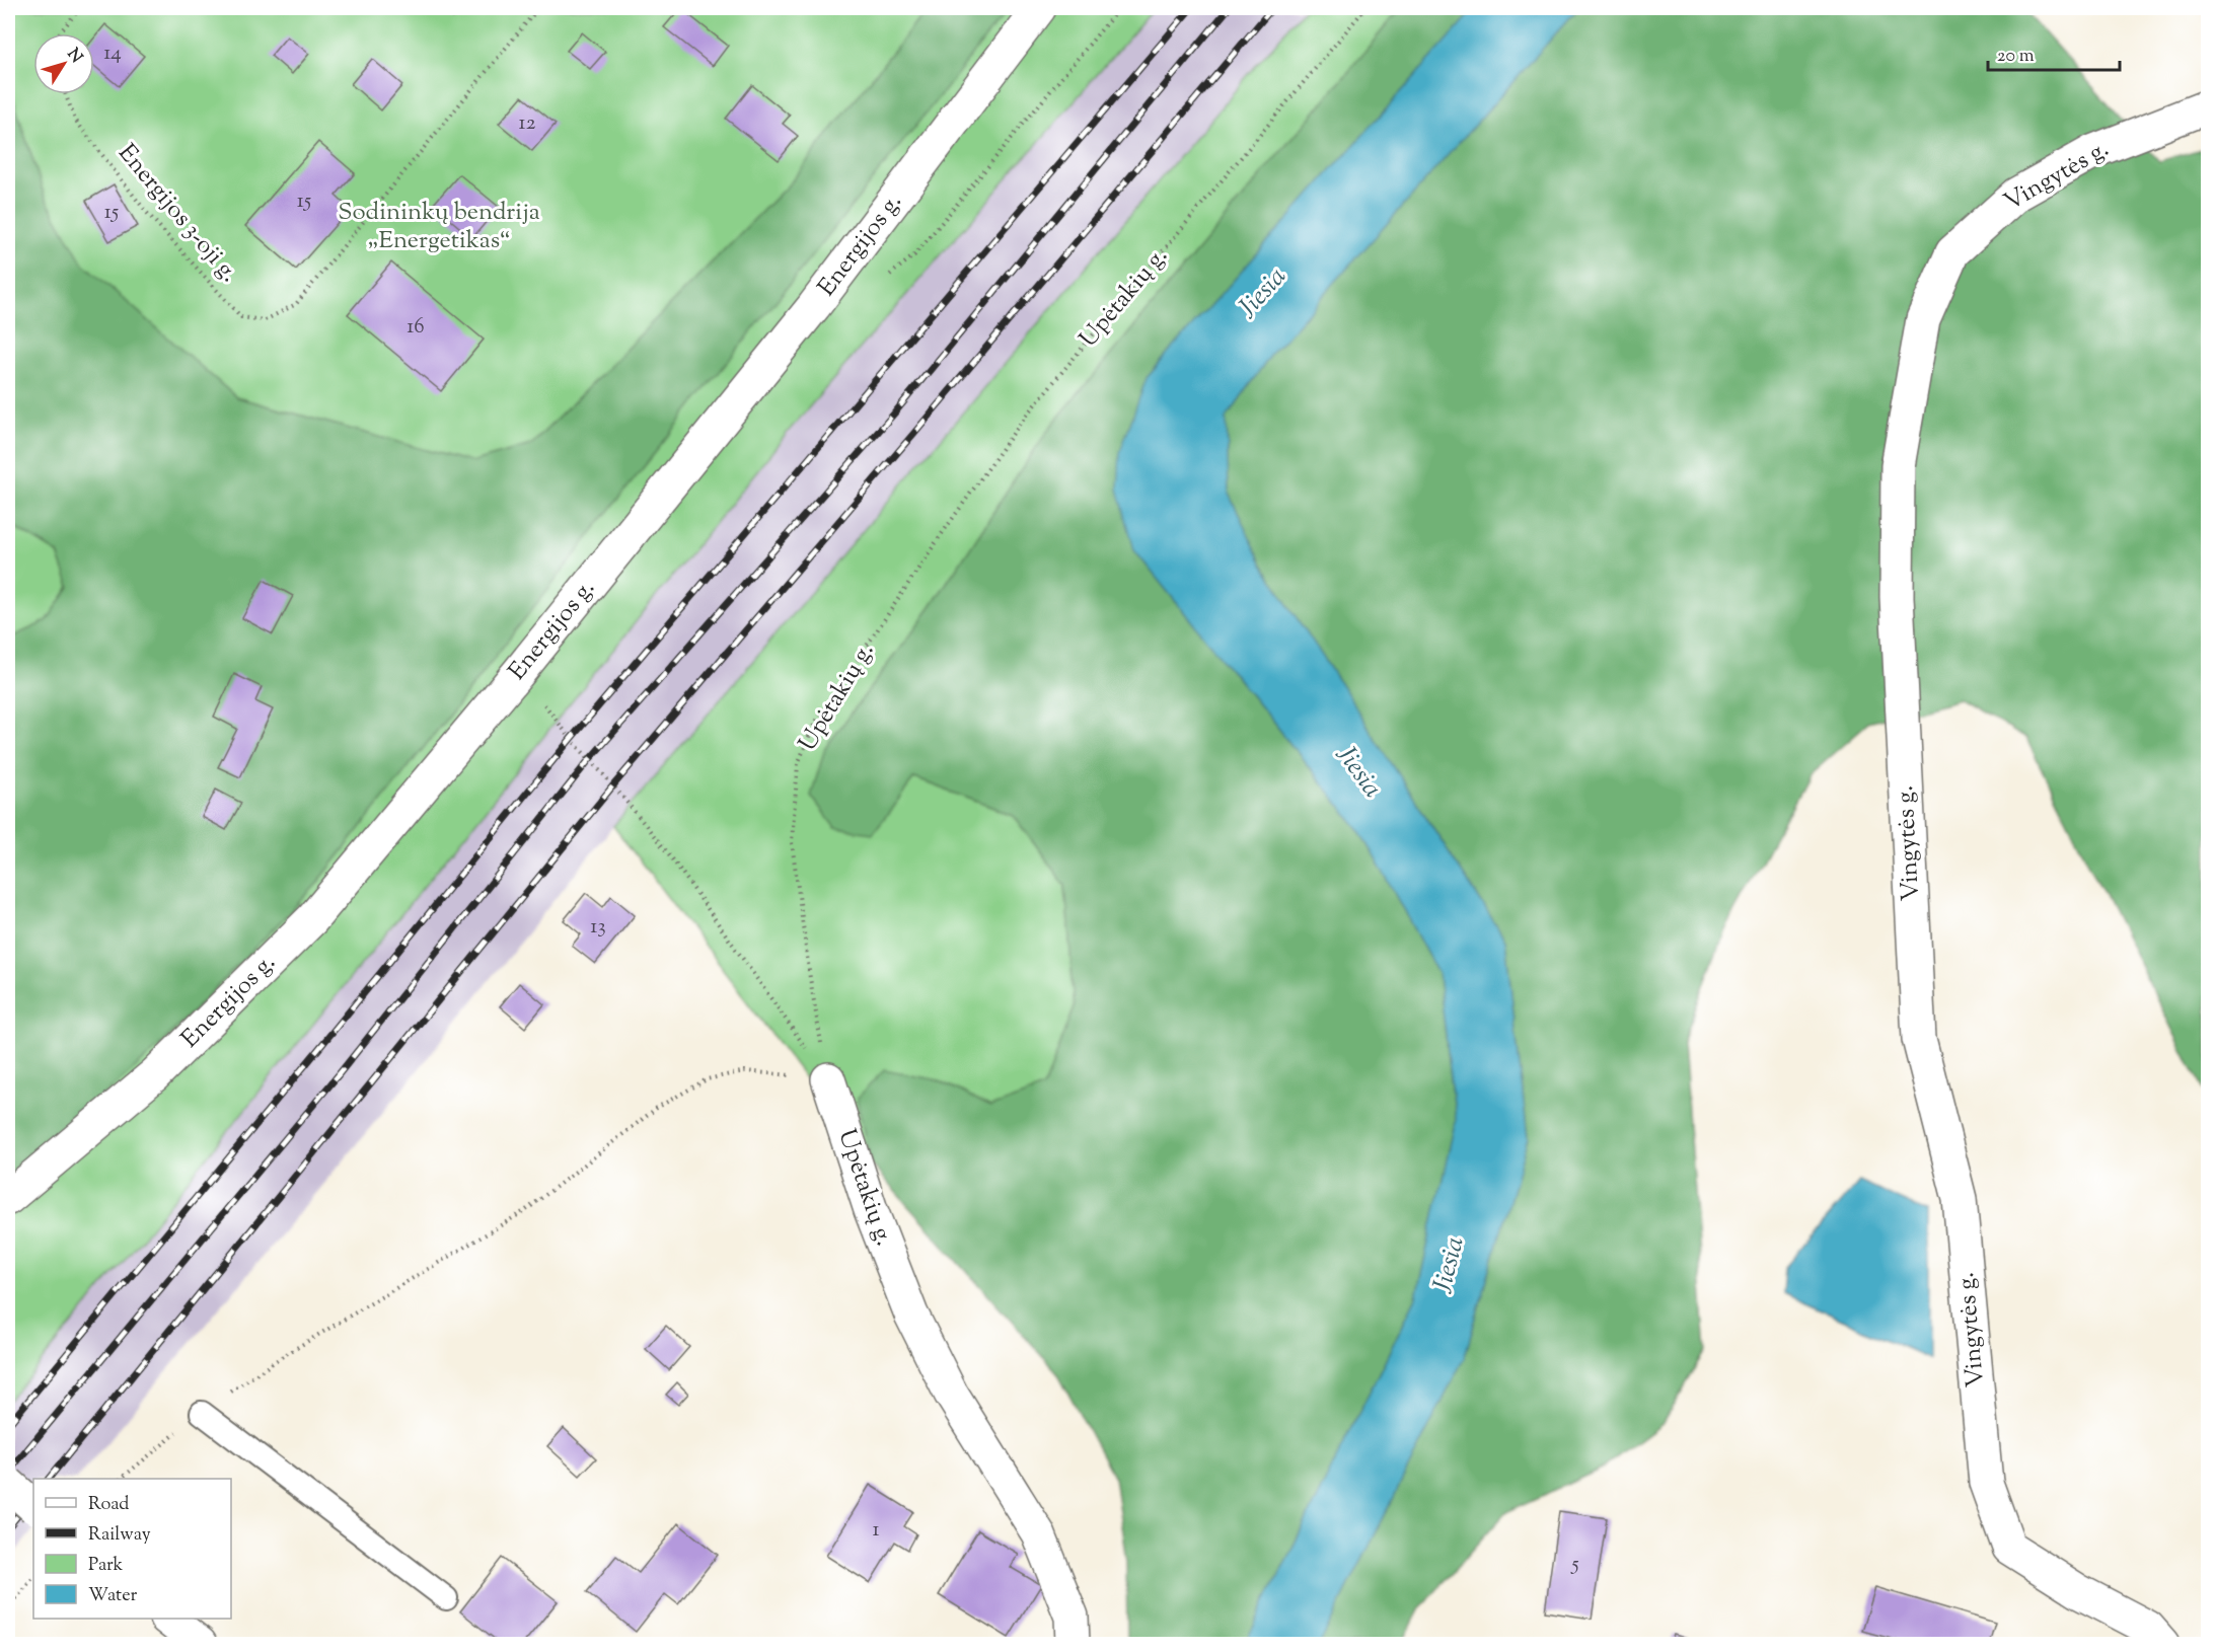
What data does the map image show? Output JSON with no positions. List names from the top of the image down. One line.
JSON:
{"streets":{"street":["Vingytės g.","Energijos g.","Upėtakių g."],"path":["Energijos 3-oji g."]},"water":["Jiesia"],"parks":["Sodininkų bendrija „Energetikas“"],"house_numbers":["14","12","15","15","16","13","1","5"],"legend":["Road","Railway","Park","Water"],"scale_bar":"20 m","north":"top right"}
